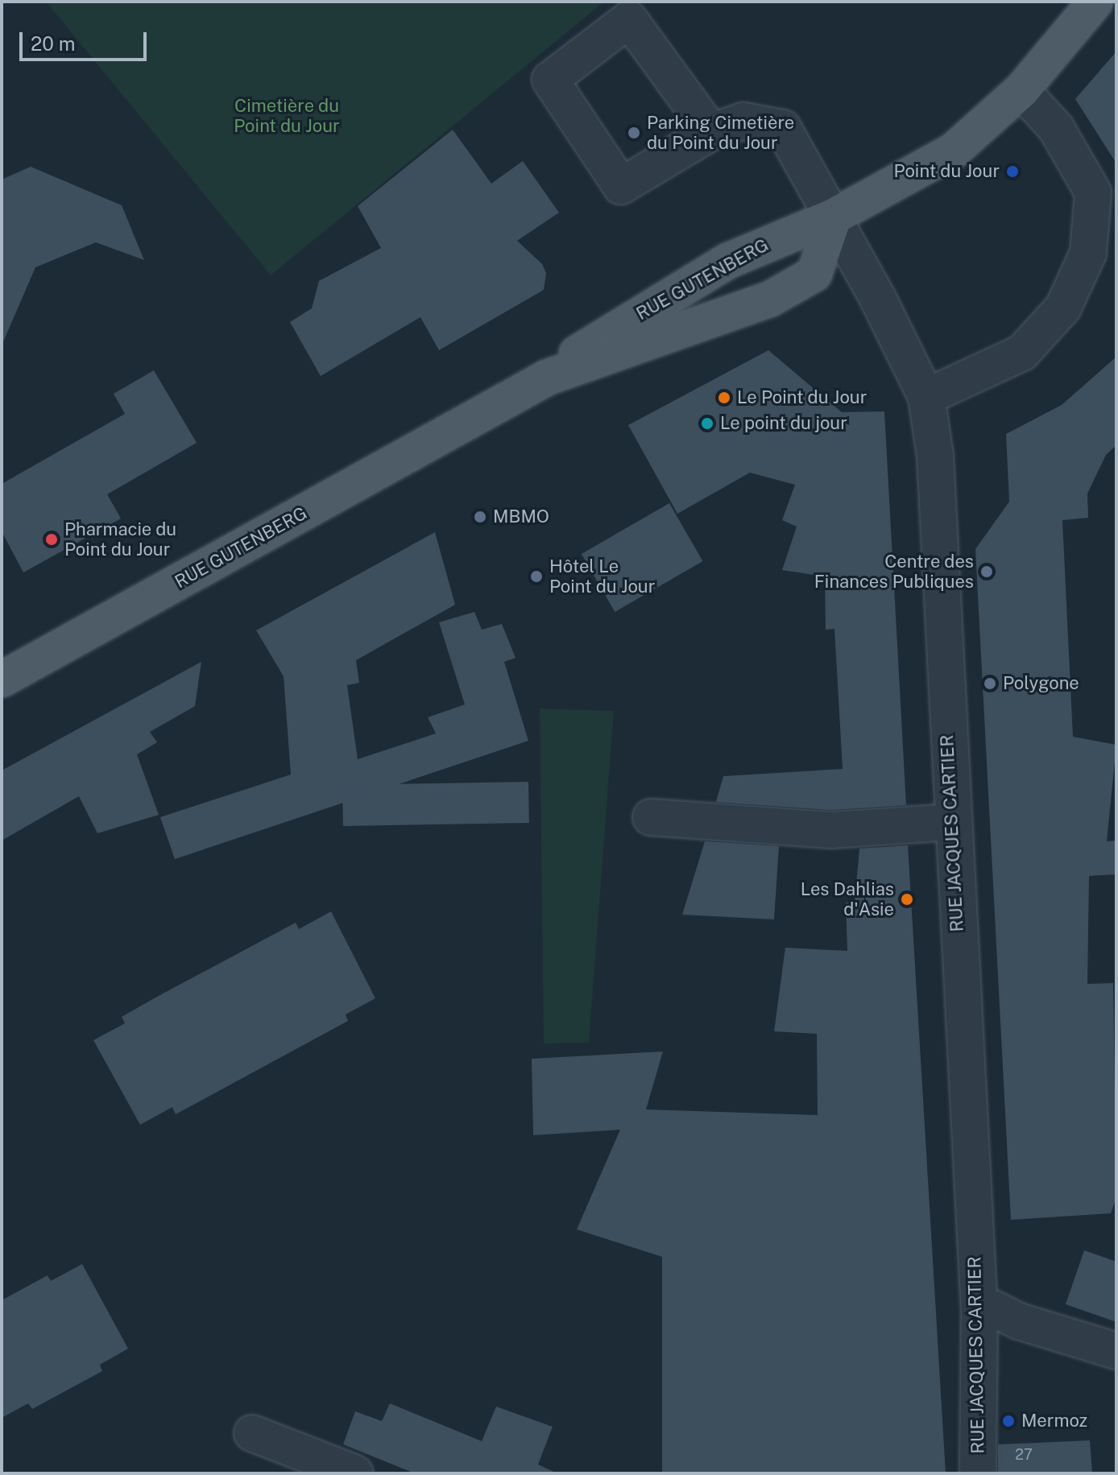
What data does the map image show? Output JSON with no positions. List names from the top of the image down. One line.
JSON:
{"streets":{"main road":["RUE GUTENBERG"],"street":["RUE JACQUES CARTIER"]},"crossings":[["RUE GUTENBERG","RUE JACQUES CARTIER"]],"parks":["Cimetière du Point du Jour"],"places":["Parking Cimetière du Point du Jour","Point du Jour","Le Point du Jour","Le point du jour","MBMO","Pharmacie du Point du Jour","Centre des Finances Publiques","Hôtel Le Point du Jour","Polygone","Les Dahlias d'Asie","Mermoz"],"house_numbers":["27"],"scale_bar":"20 m"}
